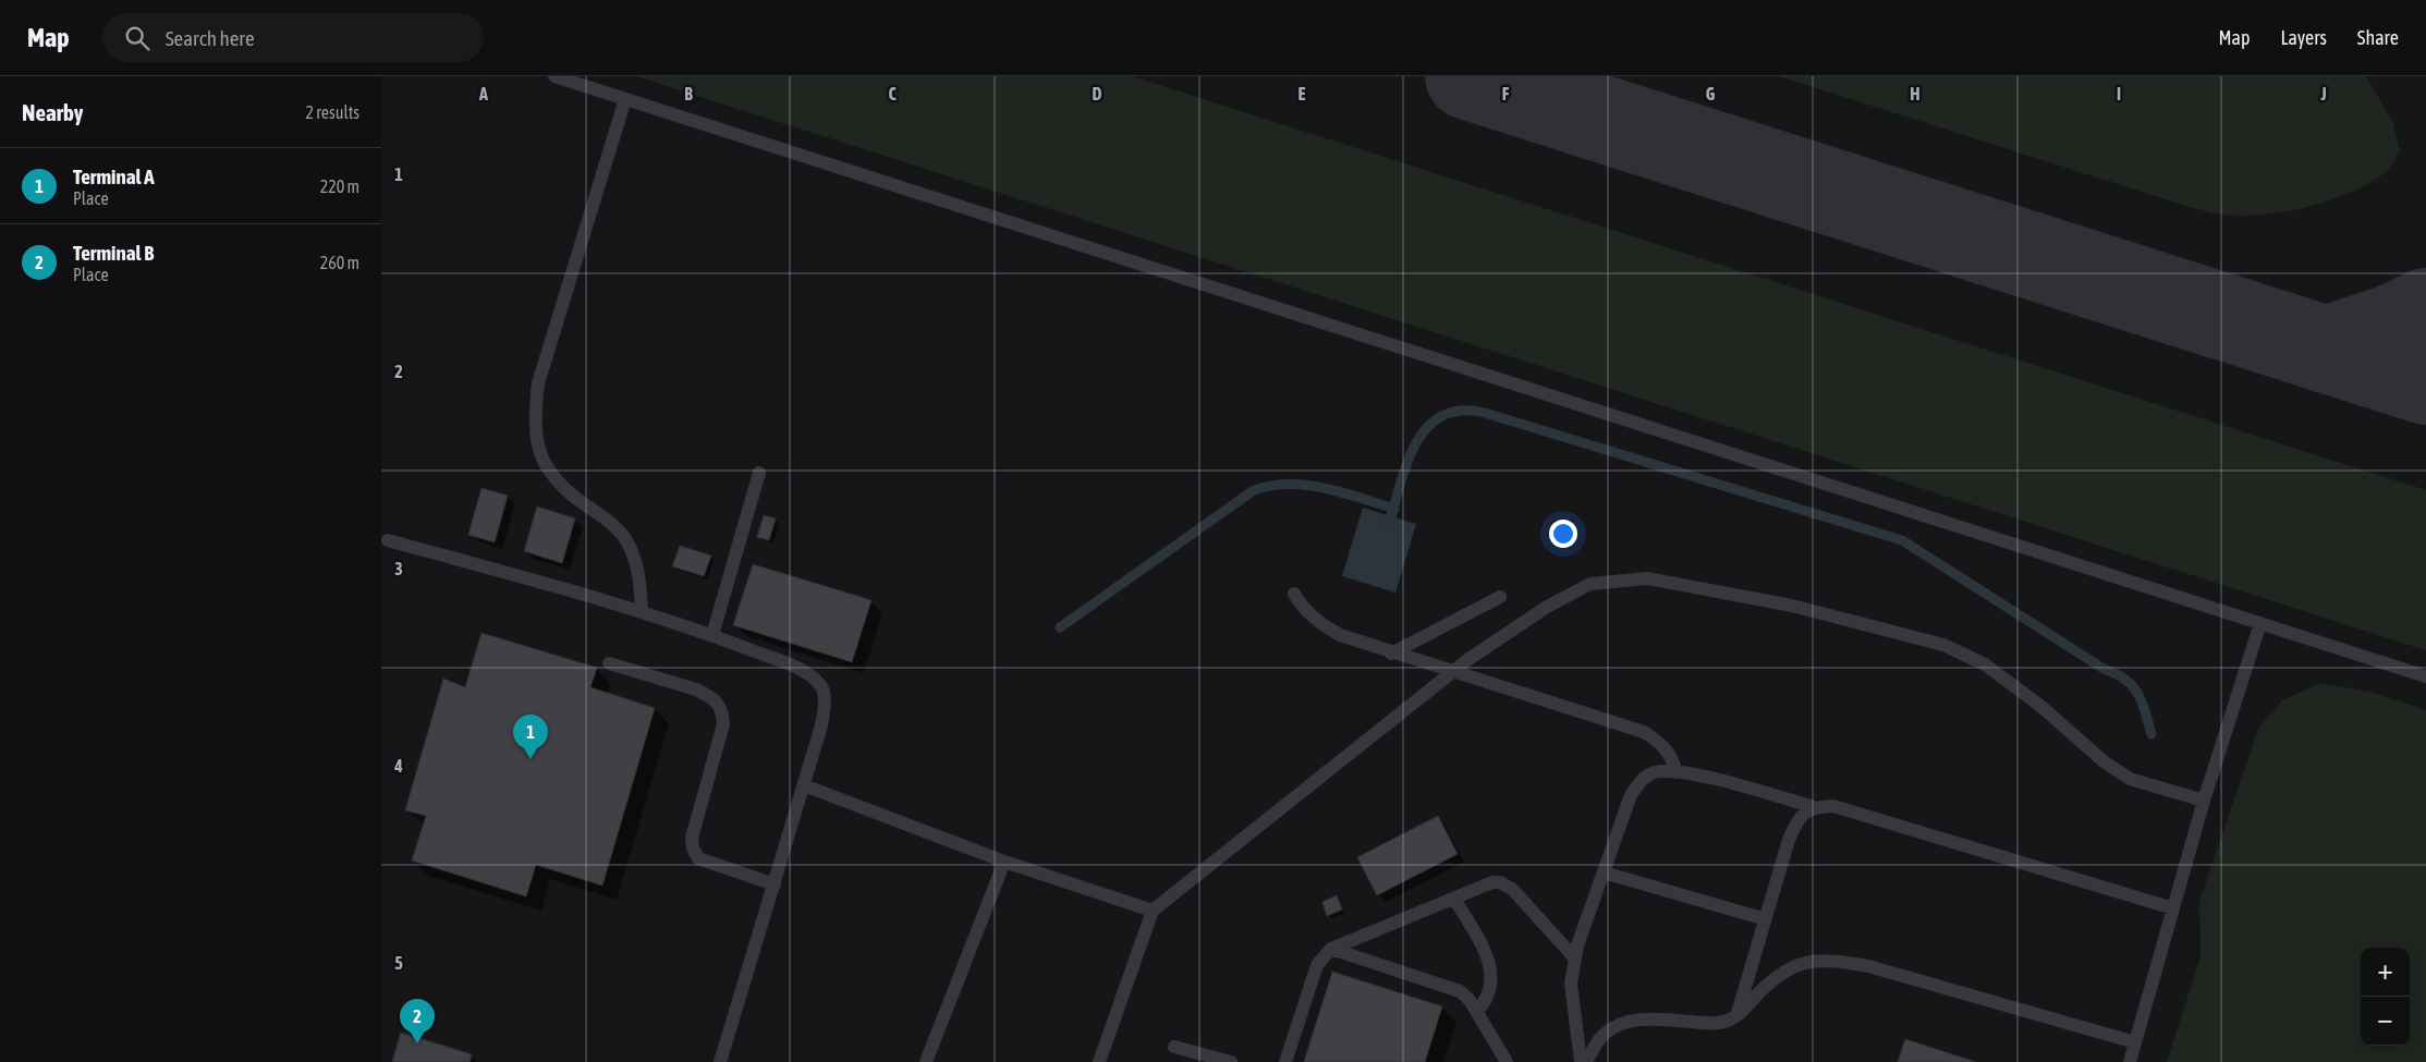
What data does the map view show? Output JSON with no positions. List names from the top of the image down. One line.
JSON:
{"page":{"header":"Map","search":"Search here","nav":["Map","Layers","Share"],"heading":["Nearby","2 results"],"list":[{"mark":"1","name":"Terminal A","note":"Place","value":"220 m"},{"mark":"2","name":"Terminal B","note":"Place","value":"260 m"}],"pins":["1","2"],"map_buttons":["+","−"]},"grid":{"columns":["A","B","C","D","E","F","G","H","I","J"],"rows":["1","2","3","4","5"]}}
